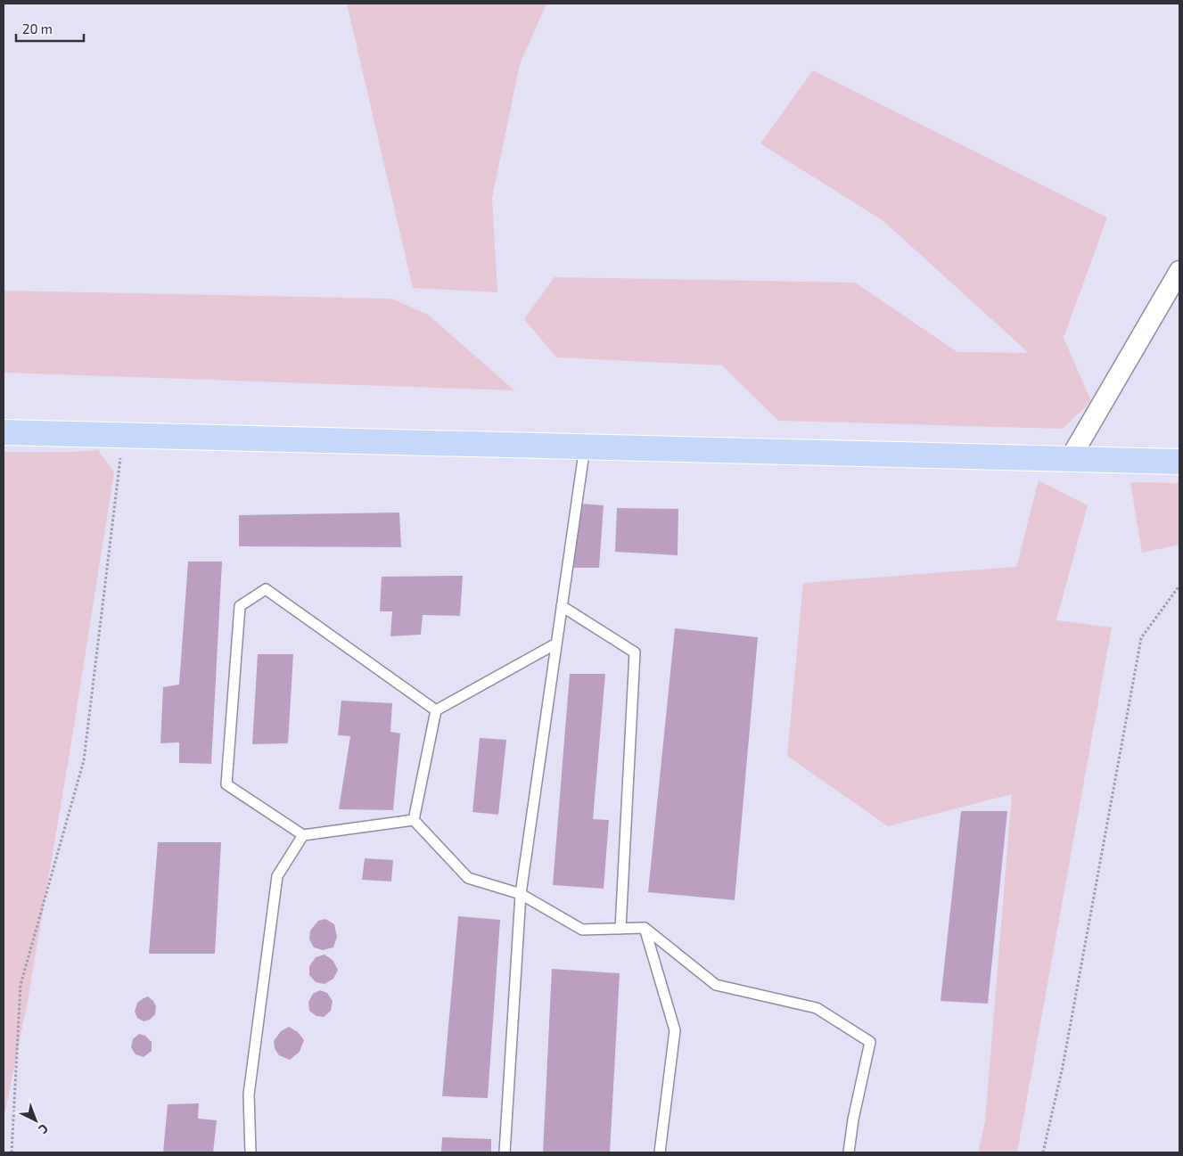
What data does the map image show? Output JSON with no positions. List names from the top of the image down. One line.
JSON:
{"scale_bar":"20 m","north":"bottom right"}
